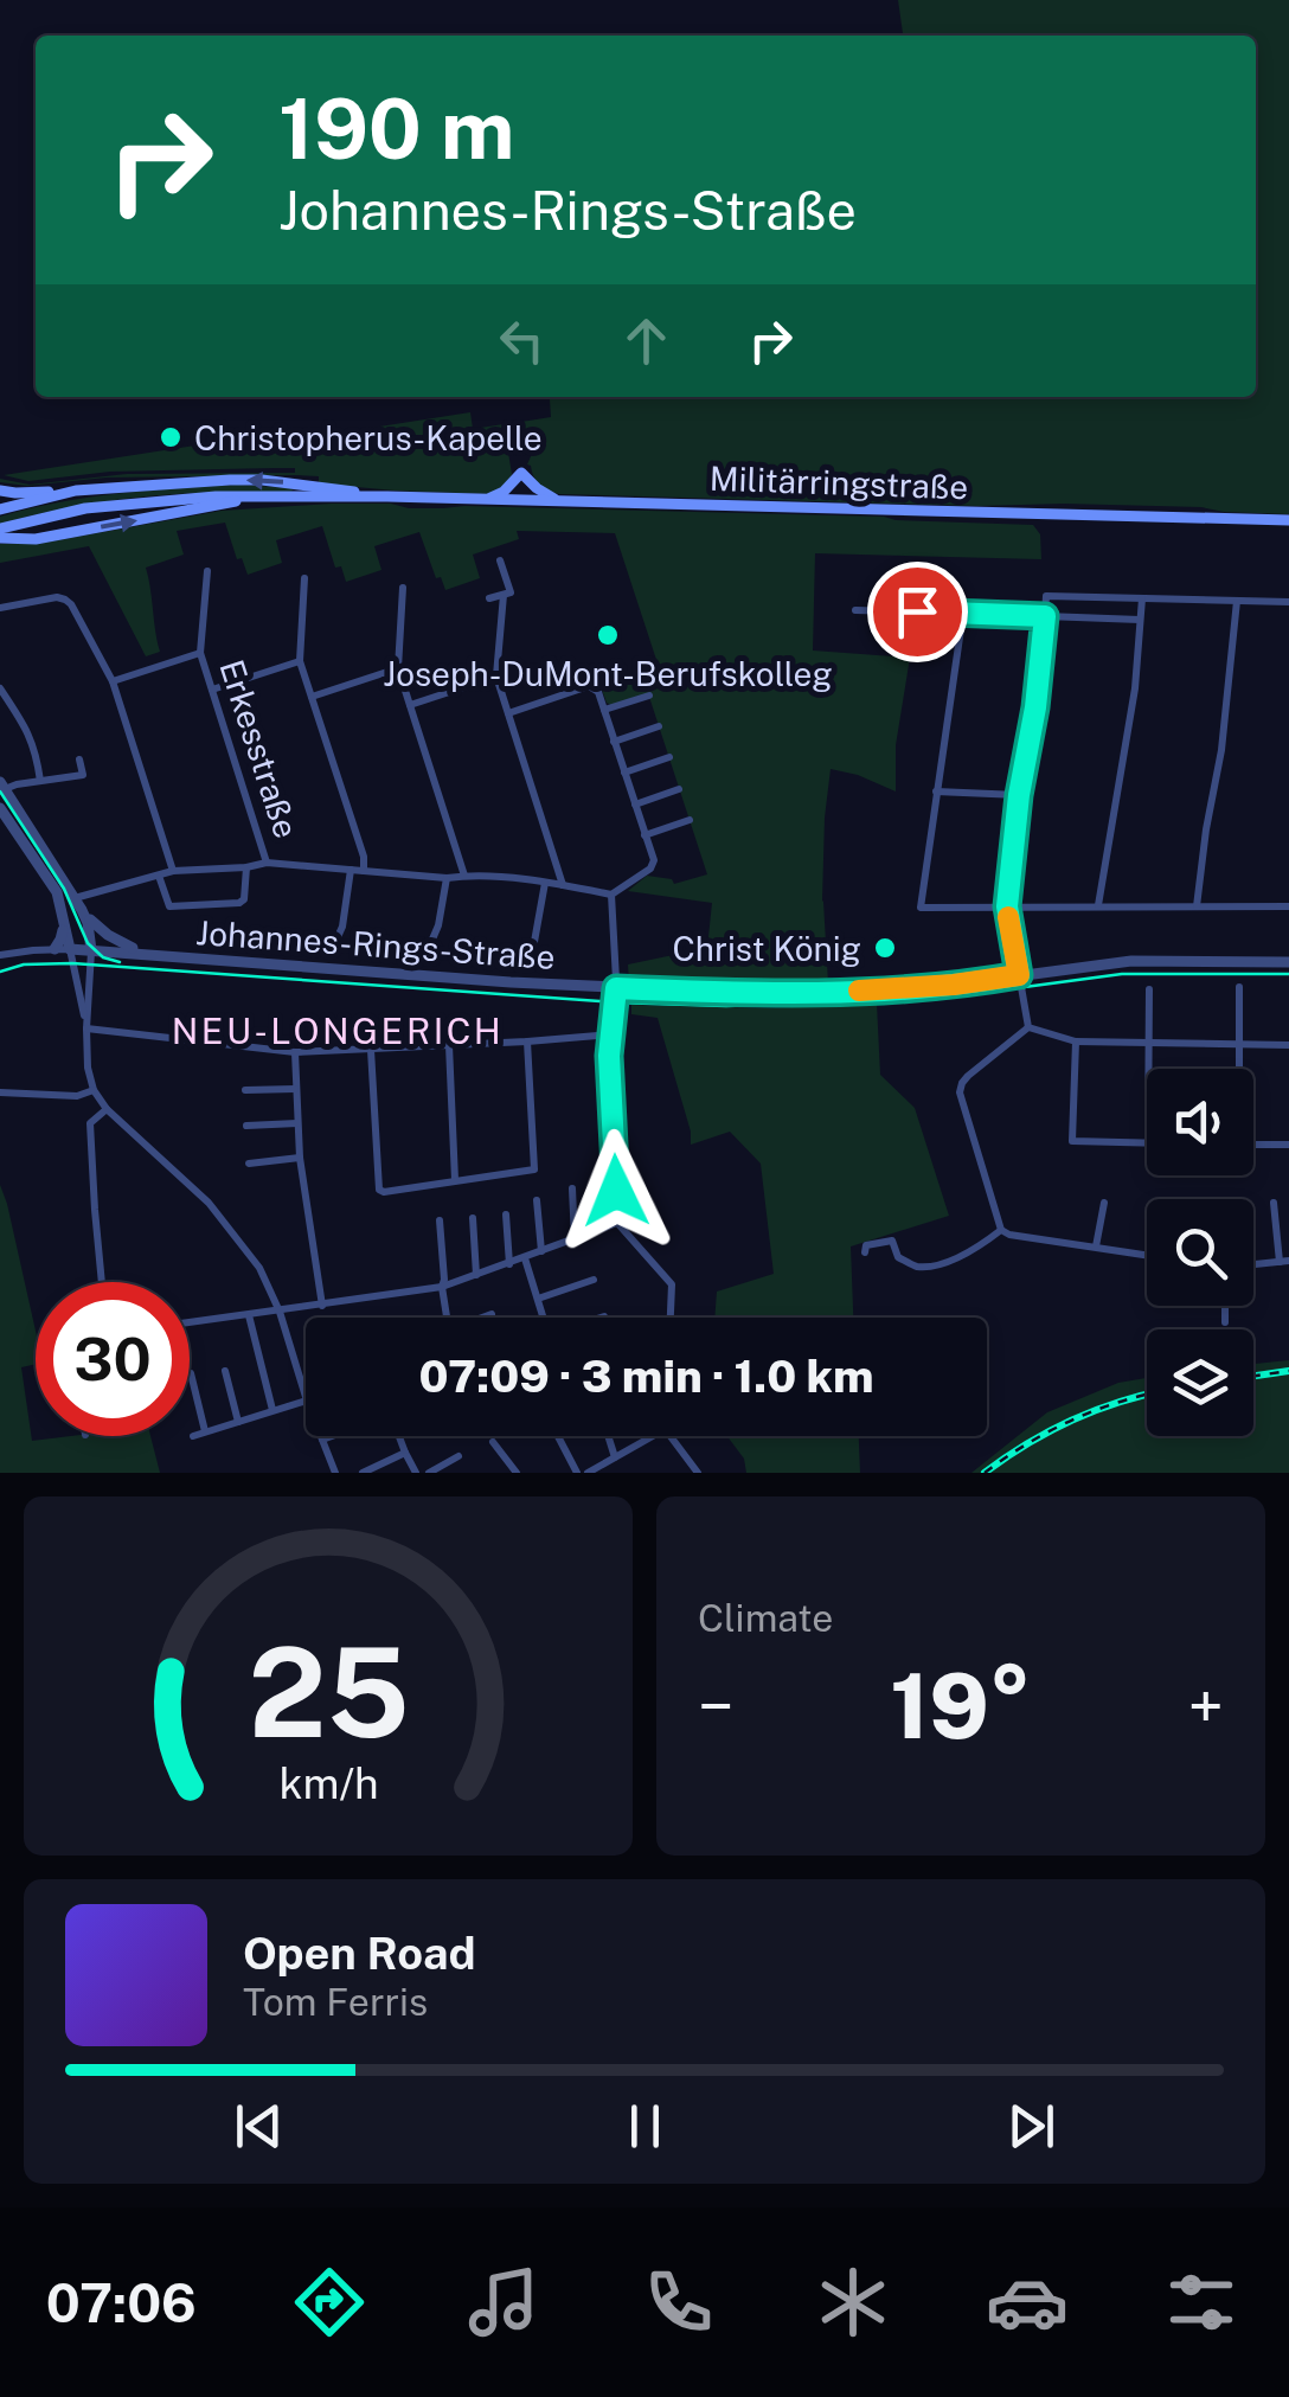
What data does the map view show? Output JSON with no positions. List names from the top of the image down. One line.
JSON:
{"streets":{"main road":["Militärringstraße"],"street":["Erkesstraße","Johannes-Rings-Straße"]},"districts":["NEU-LONGERICH"],"places":["Christopherus-Kapelle","Joseph-DuMont-Berufskolleg","Christ König"],"page":{"turn":["190 m","Johannes-Rings-Straße"],"limit":"30","trip":"07:09 · 3 min · 1.0 km","tile":"Climate","heat":["−","19°","+"],"song":["Open Road","Tom Ferris"],"tabs":"07:06","gauge":["25","km/h"]}}
